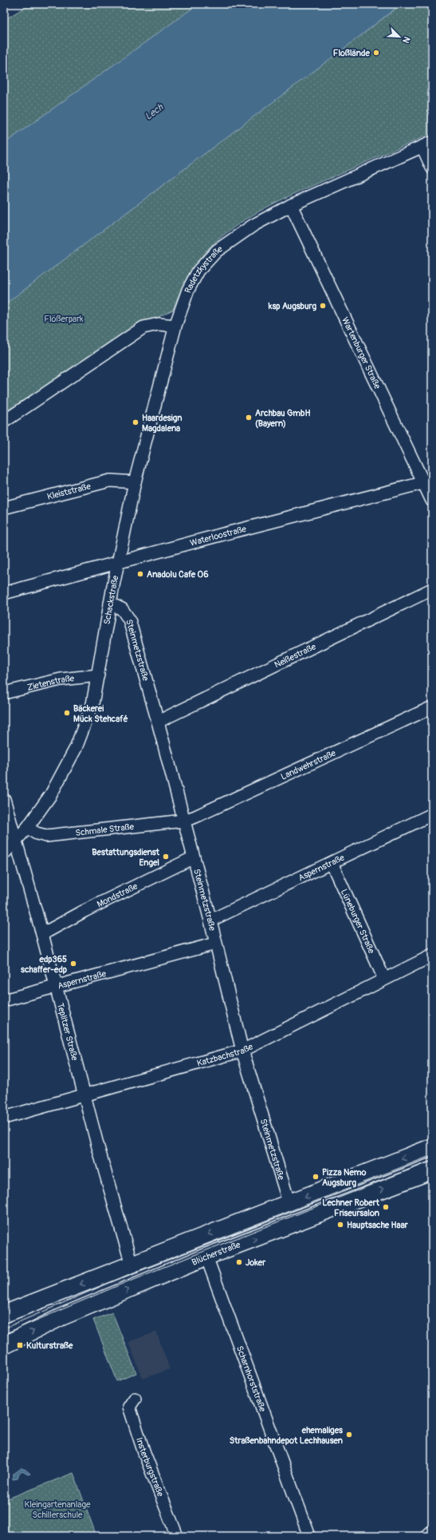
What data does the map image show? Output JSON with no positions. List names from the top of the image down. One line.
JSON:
{"streets":{"street":["Radetzkystraße","Wartenburger Straße","Kleiststraße","Waterloostraße","Schackstraße","Steinmetzstraße","Neißestraße","Zietenstraße","Landwehrstraße","Schmale Straße","Aspernstraße","Mondstraße","Lüneburger Straße","Teplitzer Straße","Katzbachstraße","Blücherstraße","Scharnhorststraße","Insterburgstraße"]},"crossings":[["Radetzkystraße","Wartenburger Straße"],["Radetzkystraße","Schackstraße"],["Wartenburger Straße","Waterloostraße"],["Kleiststraße","Schackstraße"],["Waterloostraße","Schackstraße"],["Schackstraße","Steinmetzstraße"],["Schackstraße","Zietenstraße"],["Schackstraße","Schmale Straße"],["Schackstraße","Teplitzer Straße"],["Steinmetzstraße","Neißestraße"],["Steinmetzstraße","Landwehrstraße"],["Steinmetzstraße","Schmale Straße"],["Steinmetzstraße","Aspernstraße"],["Steinmetzstraße","Mondstraße"],["Steinmetzstraße","Katzbachstraße"],["Landwehrstraße","Schmale Straße"],["Aspernstraße","Lüneburger Straße"],["Aspernstraße","Teplitzer Straße"],["Mondstraße","Teplitzer Straße"],["Lüneburger Straße","Katzbachstraße"],["Teplitzer Straße","Katzbachstraße"],["Blücherstraße","Scharnhorststraße"]],"water":["Lech"],"parks":["Flößerpark","Kleingartenanlage Schillerschule"],"places":{"other":["Floßlände","ksp Augsburg","Archbau GmbH (Bayern)","Haardesign Magdalena","Anadolu Cafe 06","Bäckerei Mück Stehcafé","Bestattungsdienst Engel","edp365 schaffer-edp","Pizza Nemo Augsburg","Lechner Robert Friseursalon","Hauptsache Haar","Joker","ehemaliges Straßenbahndepot Lechhausen"],"transit":["Kulturstraße"]},"north":"bottom right"}
